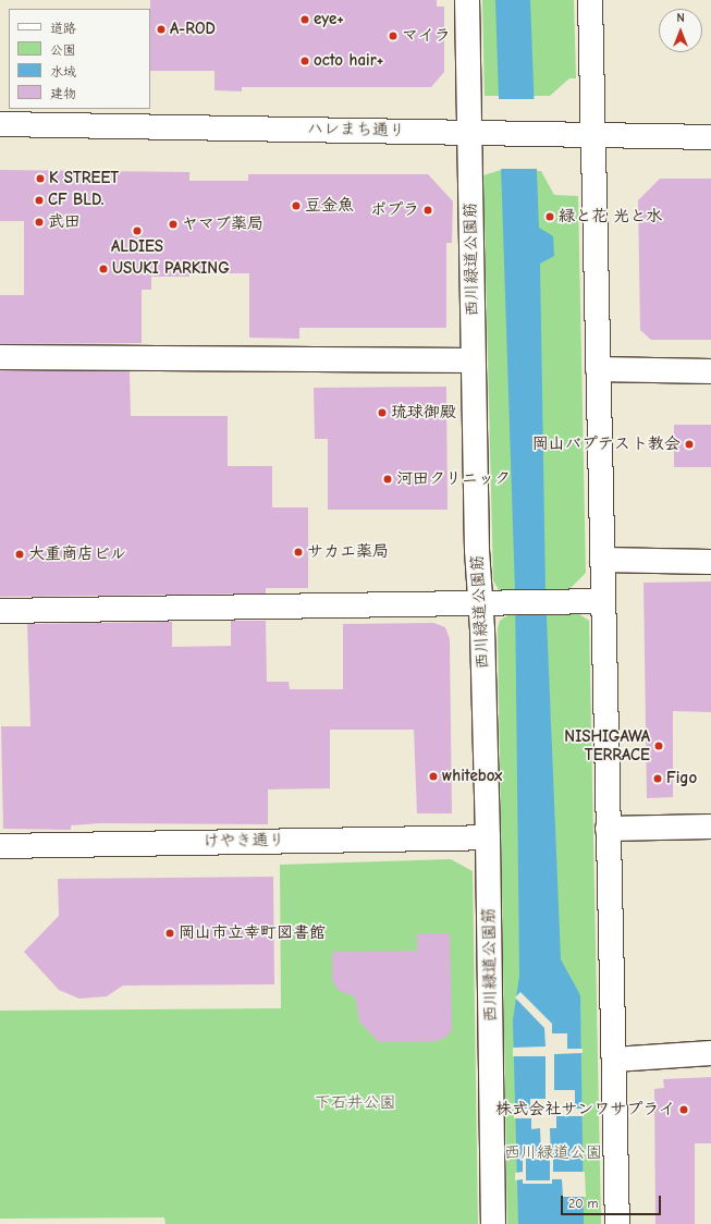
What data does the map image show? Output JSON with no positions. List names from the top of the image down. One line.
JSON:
{"streets":{"street":["ハレまち通り","西川緑道公園筋","けやき通り"]},"crossings":[["ハレまち通り","西川緑道公園筋"],["西川緑道公園筋","けやき通り"]],"parks":["下石井公園","西川緑道公園"],"places":["eye+","A-ROD","マイラ","octo hair+","K STREET","CF BLD.","豆金魚","ポプラ","緑と花 光と水","武田","ヤマブ薬局","ALDIES","USUKI PARKING","琉球御殿","岡山バプテスト教会","河田クリニック","サカエ薬局","大重商店ビル","NISHIGAWA TERRACE","whitebox","Figo","岡山市立幸町図書館","株式会社サンワサプライ"],"legend":["道路","公園","水域","建物"],"scale_bar":"20 m","north":"top"}
